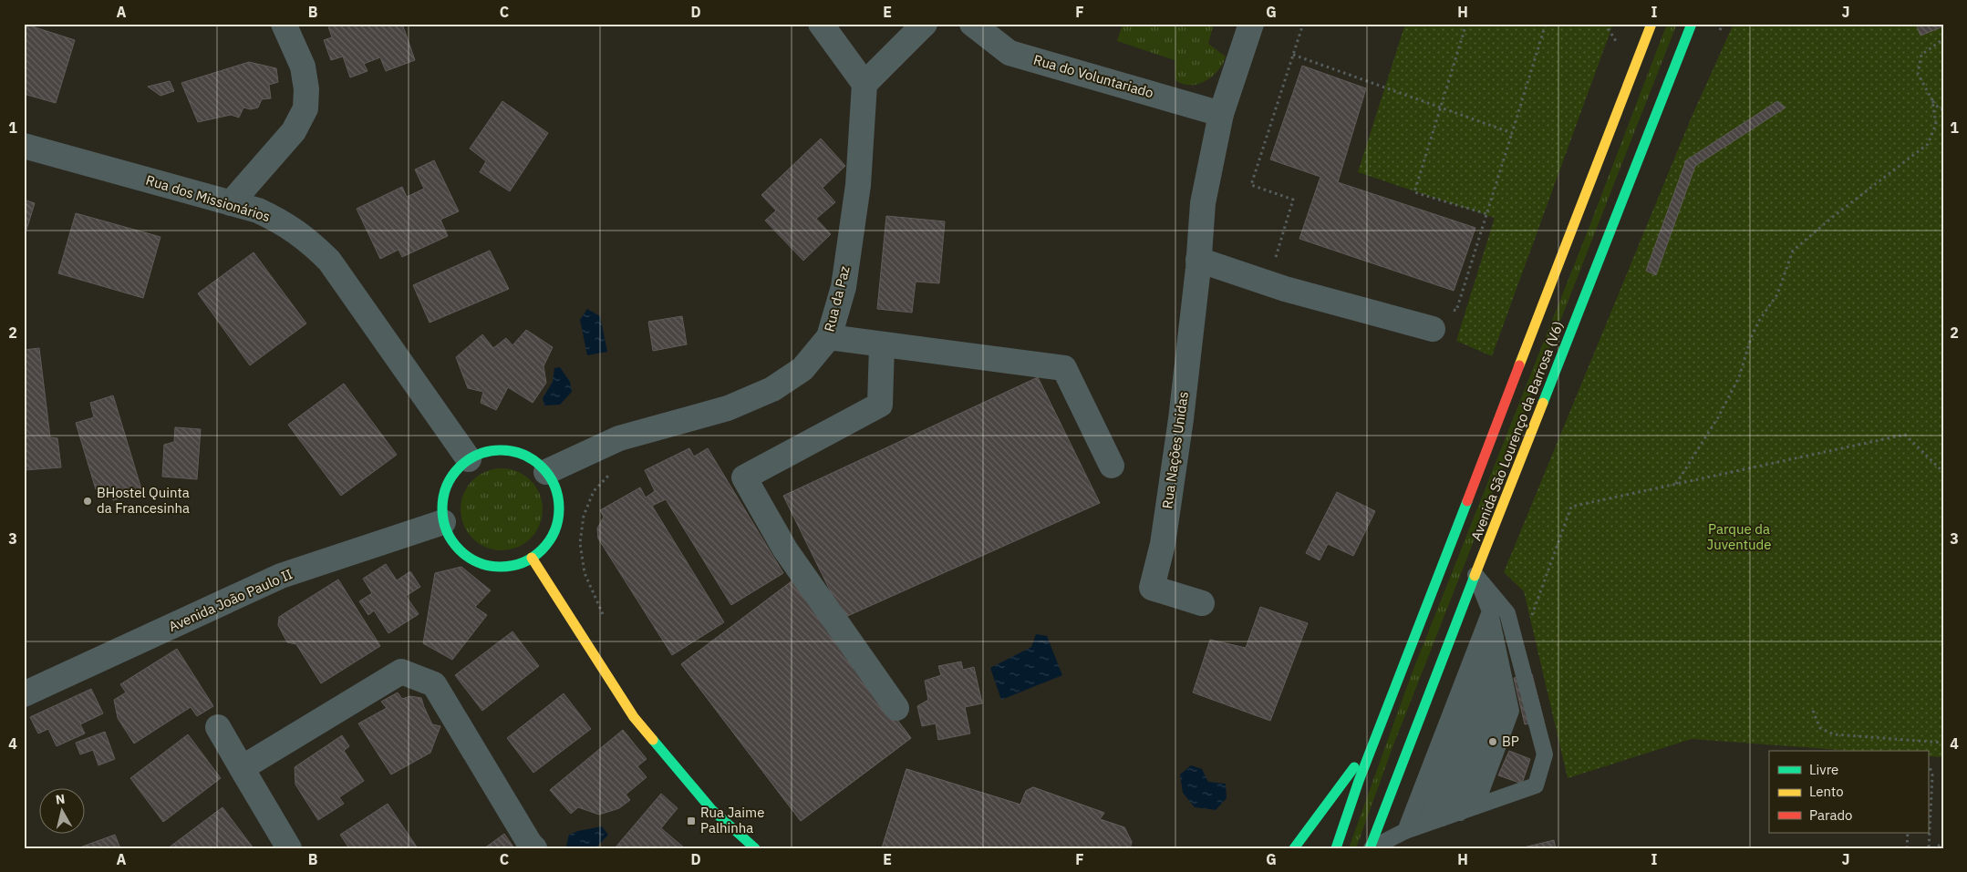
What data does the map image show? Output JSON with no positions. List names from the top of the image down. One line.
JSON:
{"streets":{"main road":["Avenida São Lourenço da Barrosa (V6)"],"street":["Rua do Voluntariado","Rua dos Missionários","Rua da Paz","Rua Nações Unidas","Avenida João Paulo II"]},"crossings":[["Rua do Voluntariado","Rua Nações Unidas"],["Rua dos Missionários","Rua da Paz"],["Rua dos Missionários","Avenida João Paulo II"],["Rua da Paz","Avenida João Paulo II"]],"parks":["Parque da Juventude"],"places":{"other":["BHostel Quinta da Francesinha","BP"],"transit":["Rua Jaime Palhinha"]},"legend":["Livre","Lento","Parado"],"north":"top","grid":{"columns":["A","B","C","D","E","F","G","H","I","J"],"rows":["1","2","3","4"]}}
